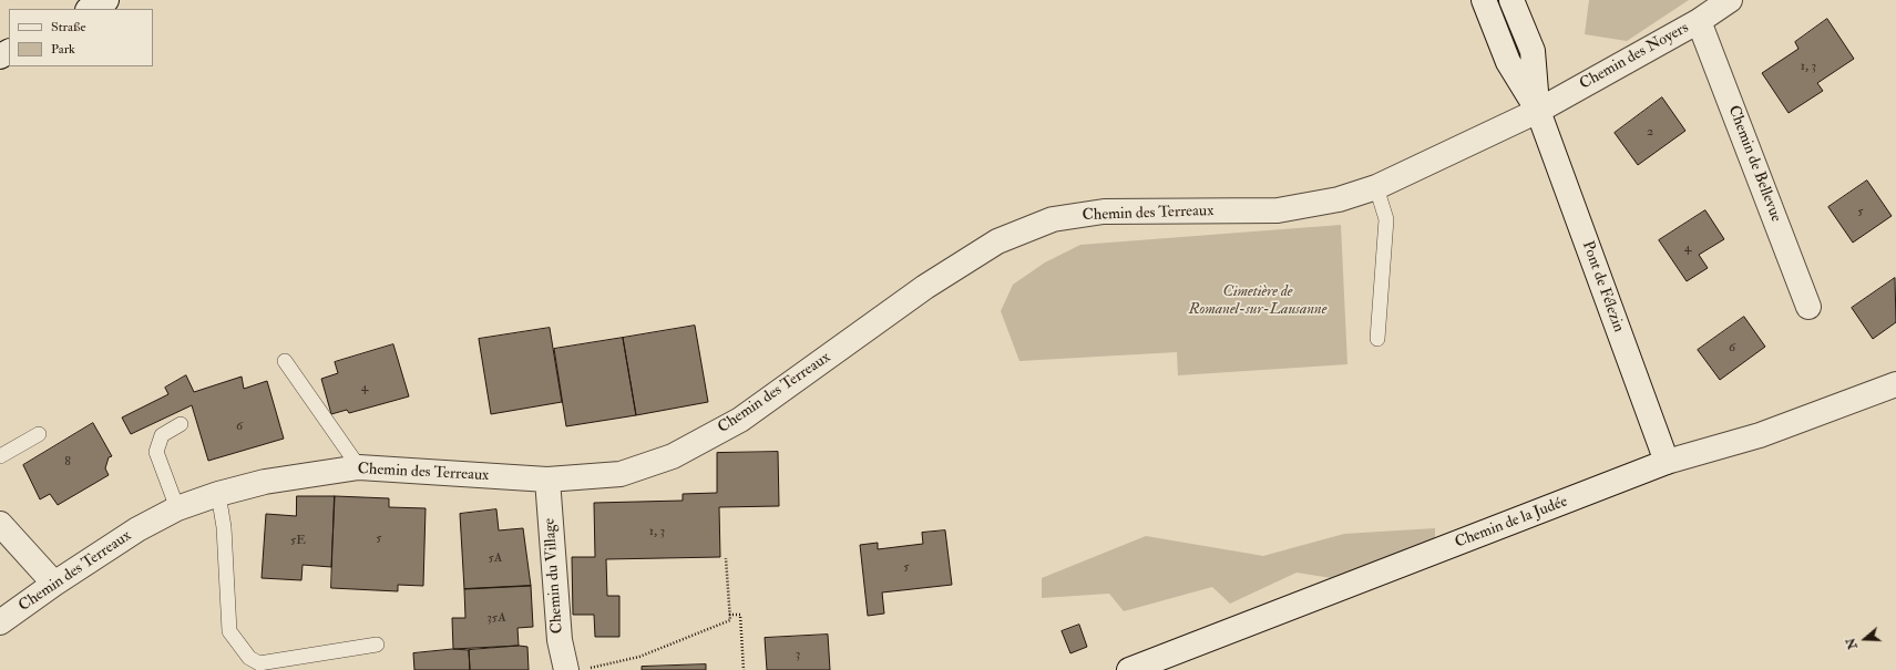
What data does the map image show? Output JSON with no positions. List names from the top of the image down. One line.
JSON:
{"streets":{"street":["Chemin des Noyers","Chemin de Bellevue","Chemin des Terreaux","Pont de Félezin","Chemin de la Judée","Chemin du Village"]},"crossings":[["Chemin des Noyers","Chemin de Bellevue"],["Chemin des Noyers","Chemin des Terreaux"],["Chemin des Noyers","Pont de Félezin"],["Chemin des Terreaux","Pont de Félezin"],["Chemin des Terreaux","Chemin du Village"],["Pont de Félezin","Chemin de la Judée"]],"parks":["Cimetière de Romanel-sur-Lausanne"],"house_numbers":["1, 3","2","5","4","6","4","6","8","1, 3","5","5E","5A","5","35A","3"],"legend":["Straße","Park"],"north":"left"}
